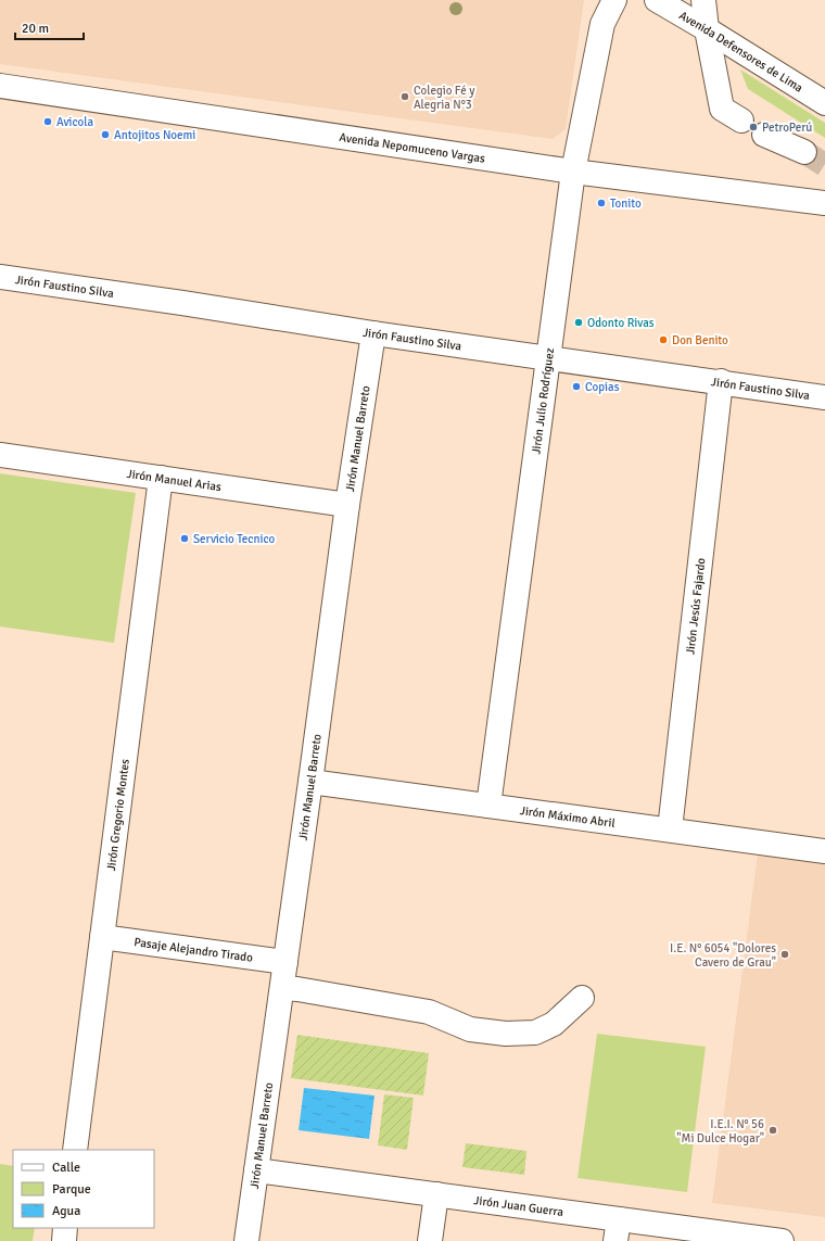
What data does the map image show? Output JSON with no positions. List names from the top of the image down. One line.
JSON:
{"streets":{"street":["Avenida Defensores de Lima","Avenida Nepomuceno Vargas","Jirón Faustino Silva","Jirón Julio Rodríguez","Jirón Manuel Barreto","Jirón Manuel Arias","Jirón Jesús Fajardo","Jirón Gregorio Montes","Jirón Máximo Abril","Pasaje Alejandro Tirado","Jirón Juan Guerra"]},"crossings":[["Avenida Nepomuceno Vargas","Jirón Julio Rodríguez"],["Jirón Faustino Silva","Jirón Julio Rodríguez"],["Jirón Faustino Silva","Jirón Manuel Barreto"],["Jirón Faustino Silva","Jirón Jesús Fajardo"],["Jirón Julio Rodríguez","Jirón Máximo Abril"],["Jirón Manuel Barreto","Jirón Manuel Arias"],["Jirón Manuel Barreto","Jirón Máximo Abril"],["Jirón Manuel Barreto","Pasaje Alejandro Tirado"],["Jirón Manuel Barreto","Jirón Juan Guerra"],["Jirón Manuel Arias","Jirón Gregorio Montes"],["Jirón Jesús Fajardo","Jirón Máximo Abril"],["Jirón Gregorio Montes","Pasaje Alejandro Tirado"]],"places":["Colegio Fé y Alegria N°3","Avicola","PetroPerú","Antojitos Noemi","Tonito","Odonto Rivas","Don Benito","Copias","Servicio Tecnico","I.E. N° 6054 \"Dolores Cavero de Grau\"","I.E.I. N° 56 \"Mi Dulce Hogar\""],"legend":["Calle","Parque","Agua"],"scale_bar":"20 m"}
